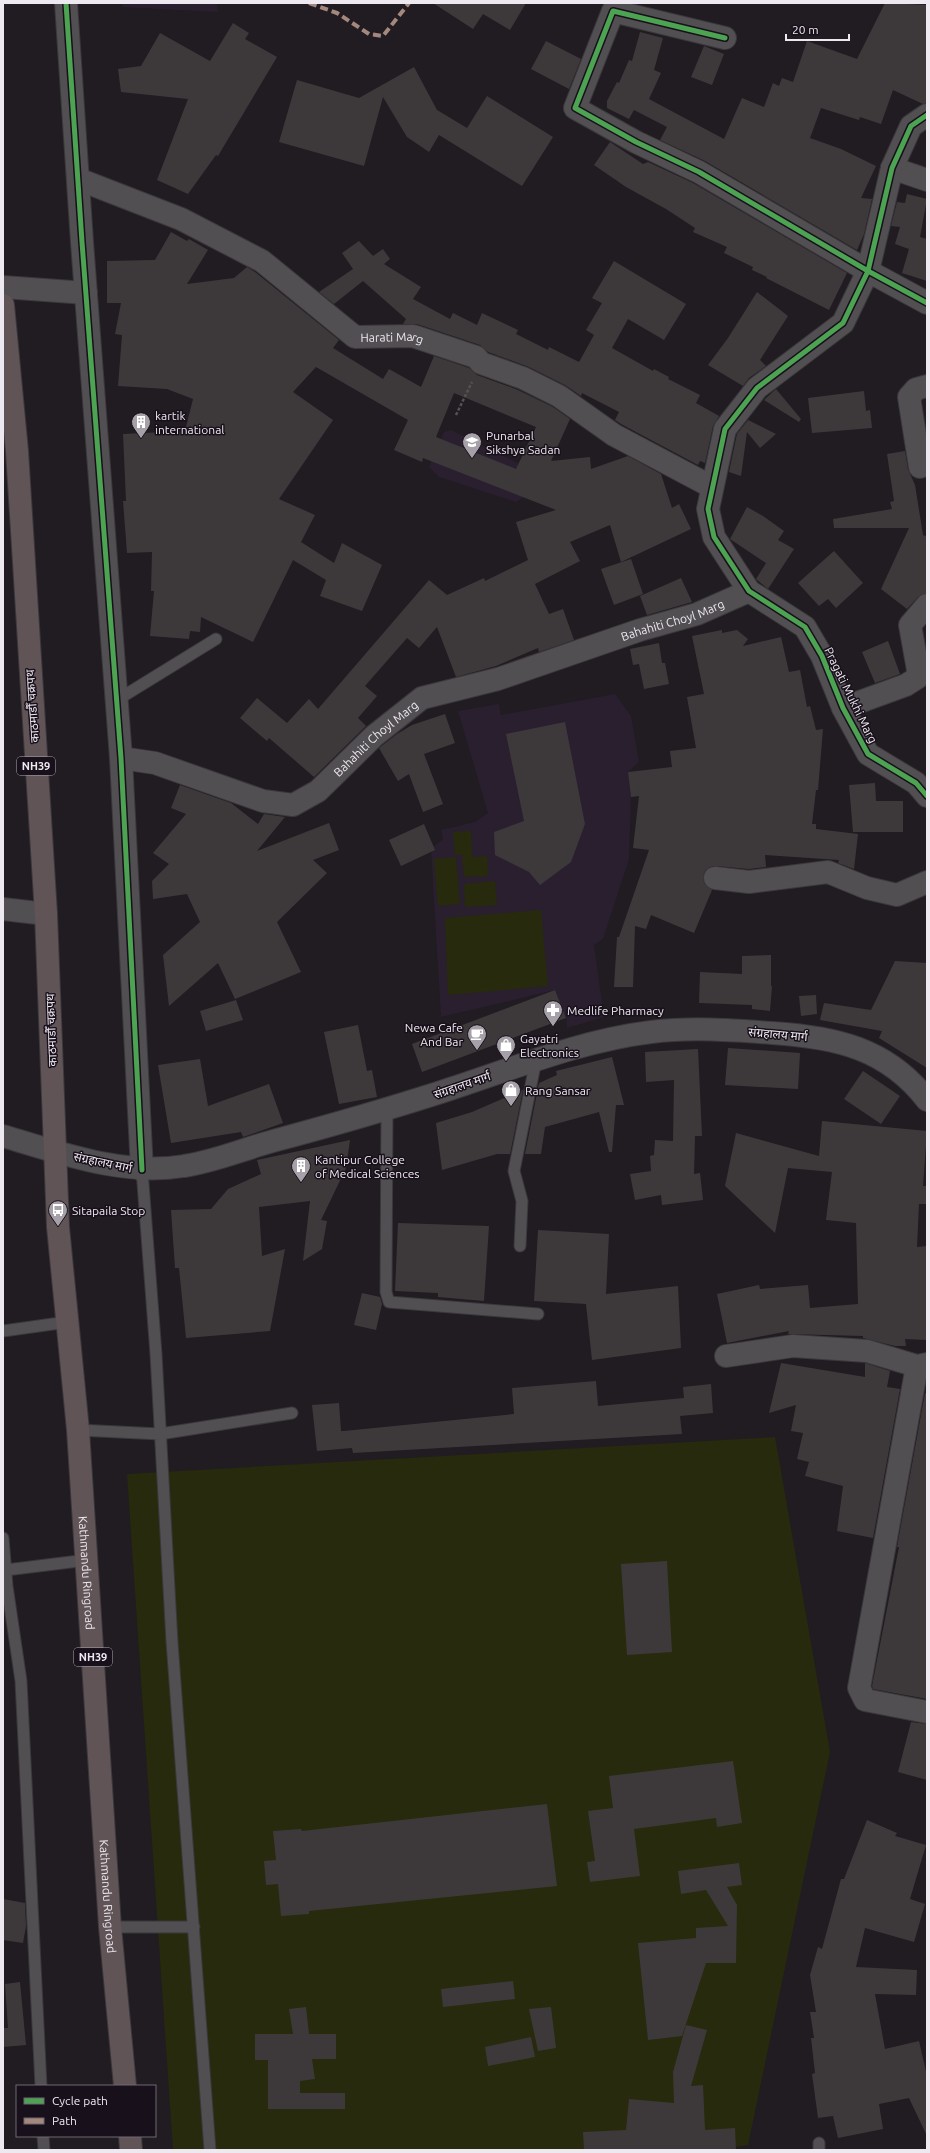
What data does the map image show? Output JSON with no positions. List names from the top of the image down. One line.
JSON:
{"streets":{"highway":["काठमाडाैँ चक्रपथ","NH39","Kathmandu Ringroad"],"street":["Harati Marg","Bahahiti Choyl Marg","Pragati Mukhi Marg","संग्रहालय मार्ग"]},"crossings":[["Harati Marg","Pragati Mukhi Marg"],["Bahahiti Choyl Marg","Pragati Mukhi Marg"],["काठमाडाैँ चक्रपथ","संग्रहालय मार्ग"],["काठमाडाैँ चक्रपथ","Kathmandu Ringroad"]],"places":{"building":["kartik international","Kantipur College of Medical Sciences"],"school or university":["Punarbal Sikshya Sadan"],"pharmacy":["Medlife Pharmacy"],"cafe":["Newa Cafe And Bar"],"shop":["Gayatri Electronics","Rang Sansar"],"bus stop":["Sitapaila Stop"]},"legend":["Cycle path","Path"],"scale_bar":"20 m"}
